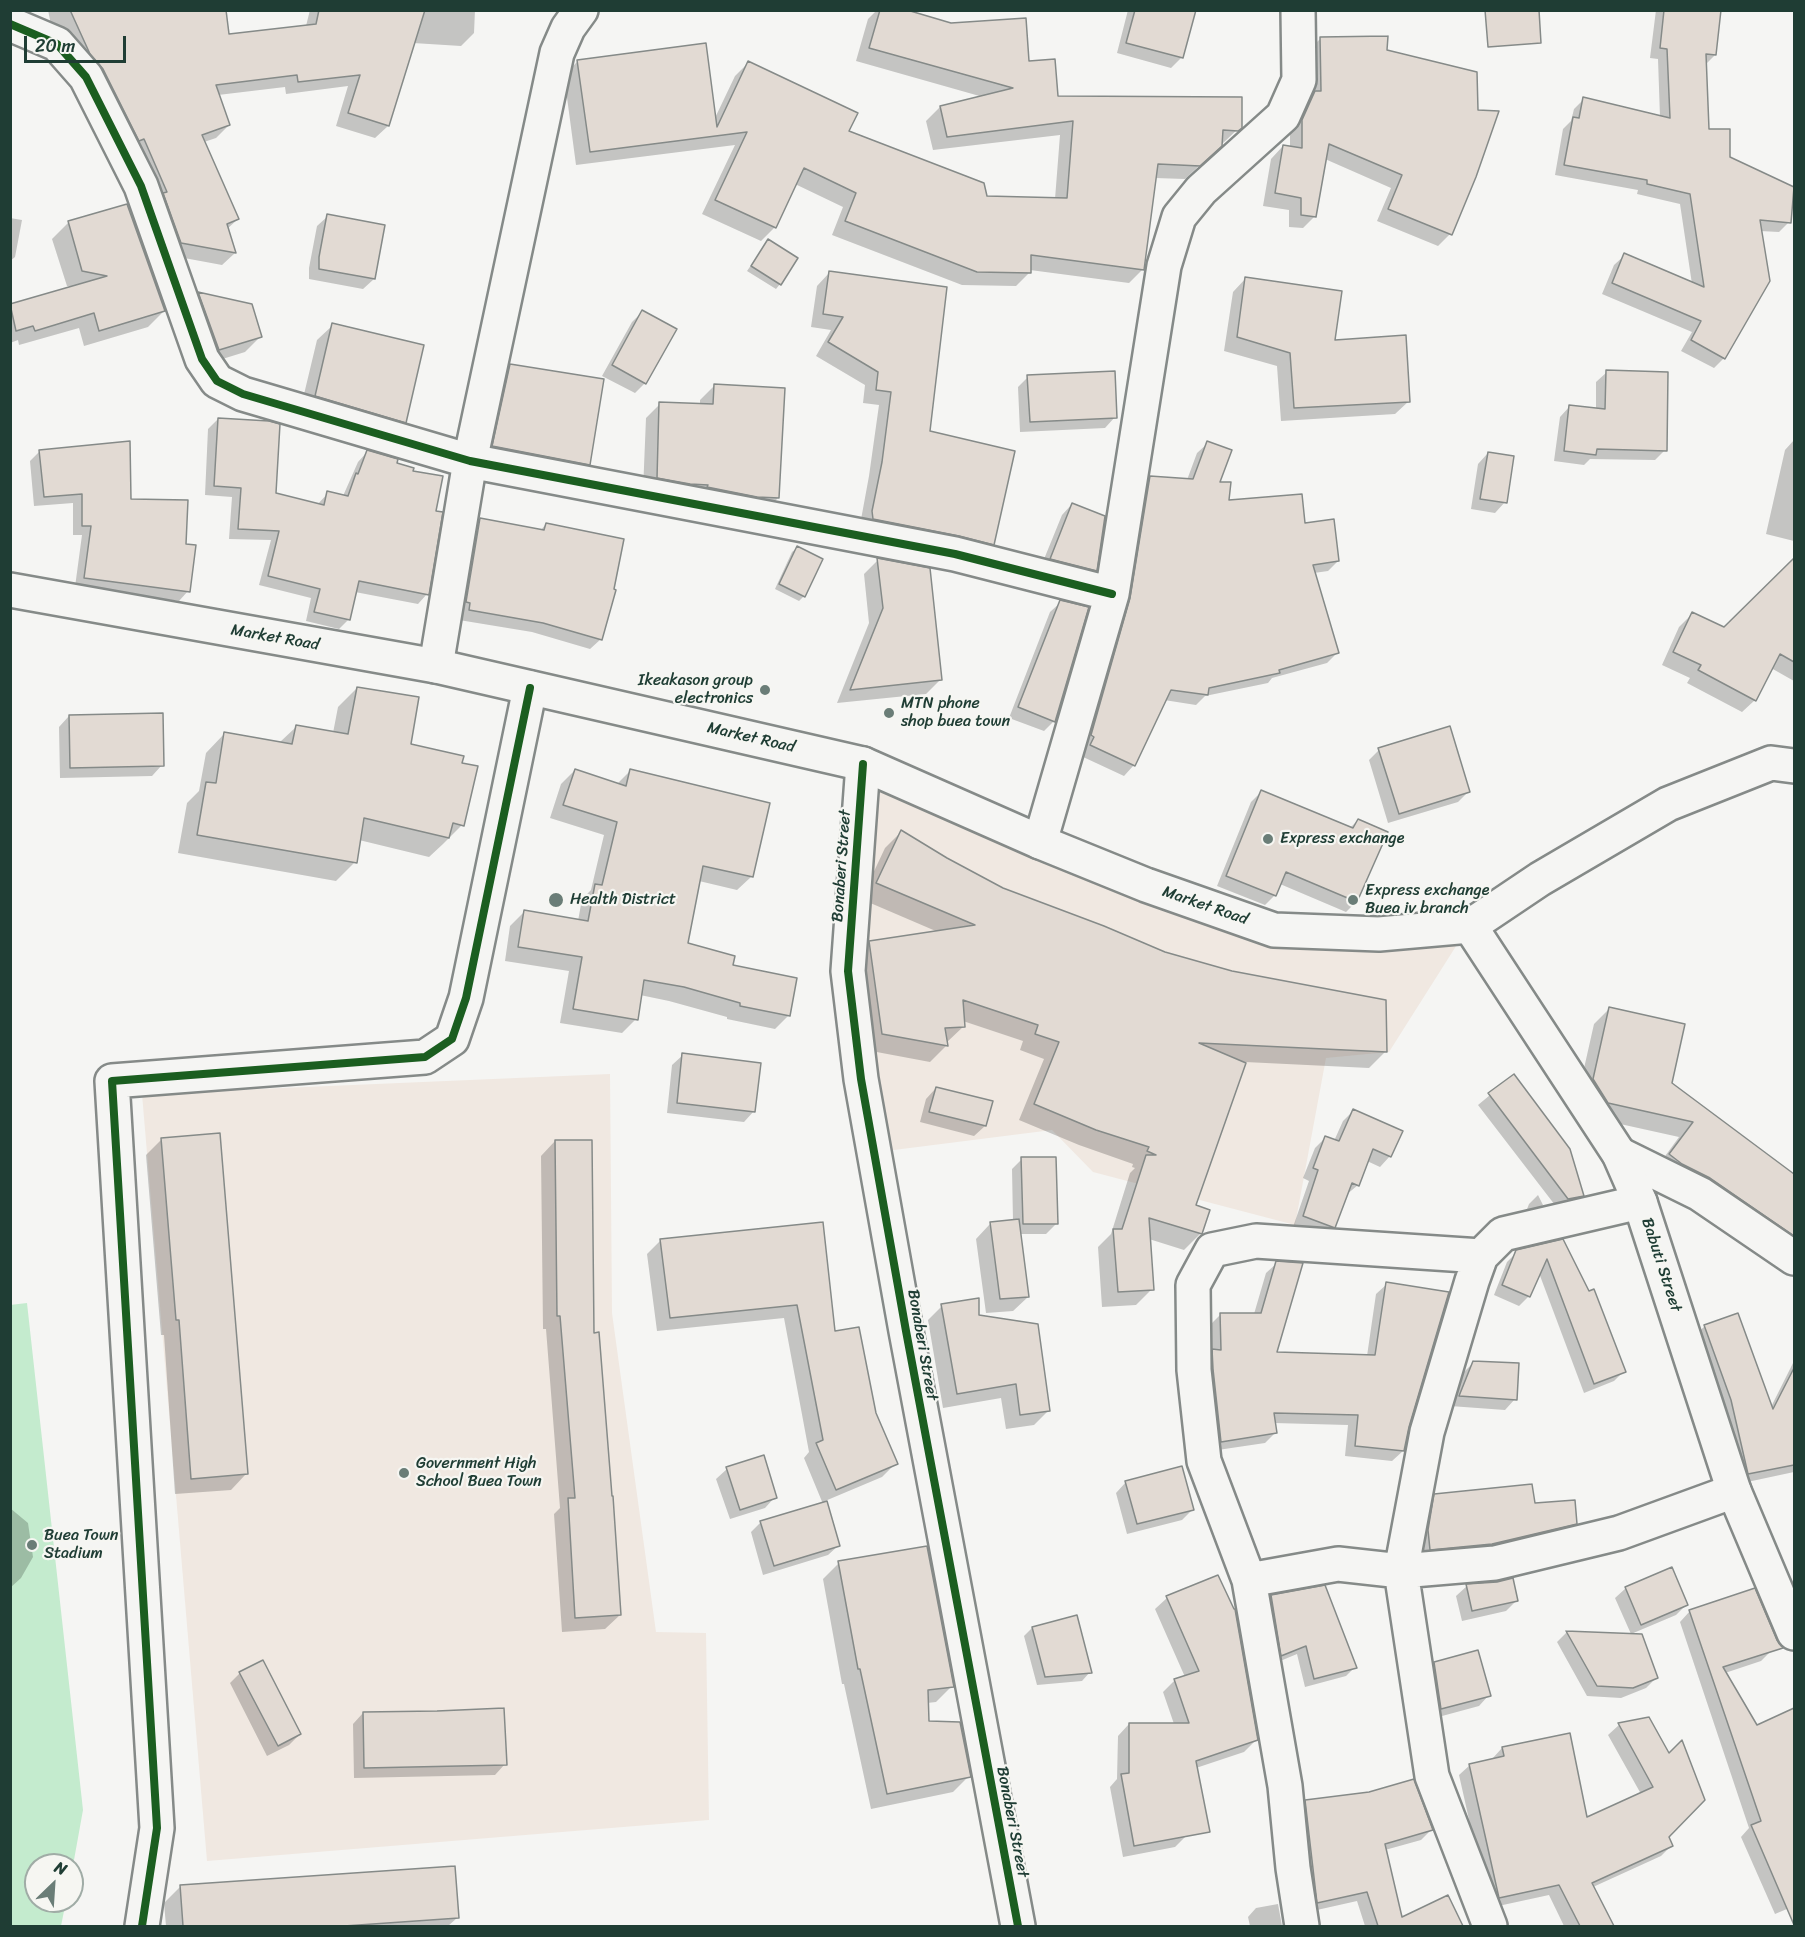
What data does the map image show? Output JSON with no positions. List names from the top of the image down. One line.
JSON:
{"streets":{"street":["Market Road","Bonaberi Street","Babuti Street"]},"crossings":[["Market Road","Bonaberi Street"],["Market Road","Babuti Street"]],"places":["Ikeakason group electronics","MTN phone shop buea town","Express exchange","Health District","Express exchange Buea iv branch","Government High School Buea Town","Buea Town Stadium"],"scale_bar":"20 m","north":"top right"}
